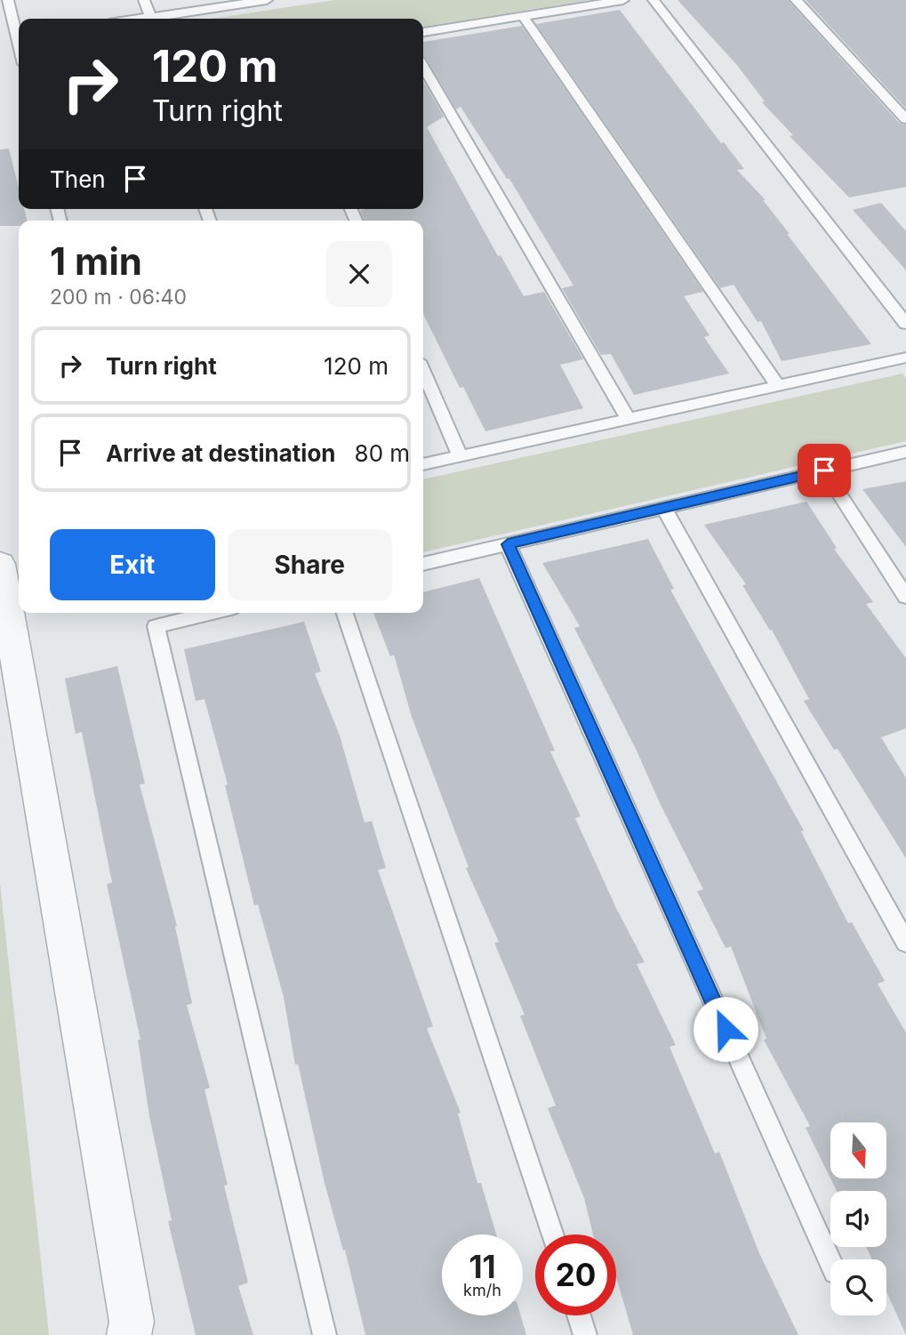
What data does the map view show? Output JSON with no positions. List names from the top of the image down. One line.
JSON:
{"north":"bottom","page":{"turn":["120 m","Turn right"],"then":"Then","heading":["1 min","200 m · 06:40"],"list":[{"name":"Turn right","value":"120 m"},{"name":"Arrive at destination","value":"80 m"}],"buttons":["Exit","Share"],"speed":"11 km/h","limit":"20"}}
